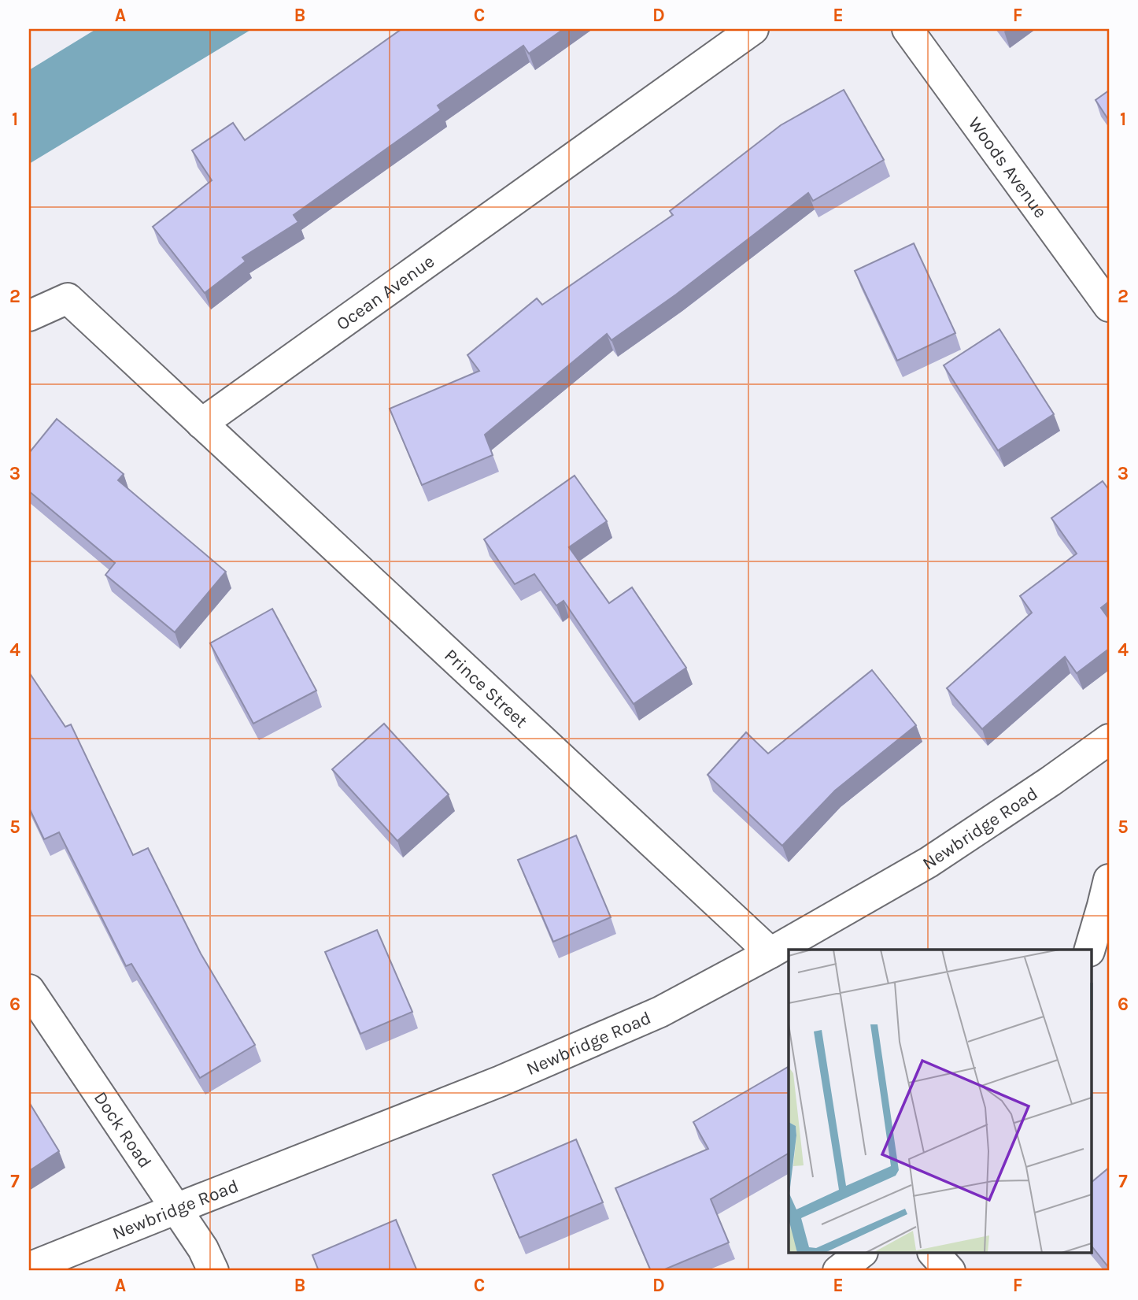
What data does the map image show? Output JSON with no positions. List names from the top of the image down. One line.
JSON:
{"streets":{"street":["Woods Avenue","Ocean Avenue","Prince Street","Newbridge Road","Dock Road"]},"crossings":[["Ocean Avenue","Prince Street"],["Prince Street","Newbridge Road"],["Newbridge Road","Dock Road"]],"grid":{"columns":["A","B","C","D","E","F"],"rows":["1","2","3","4","5","6","7"]}}
